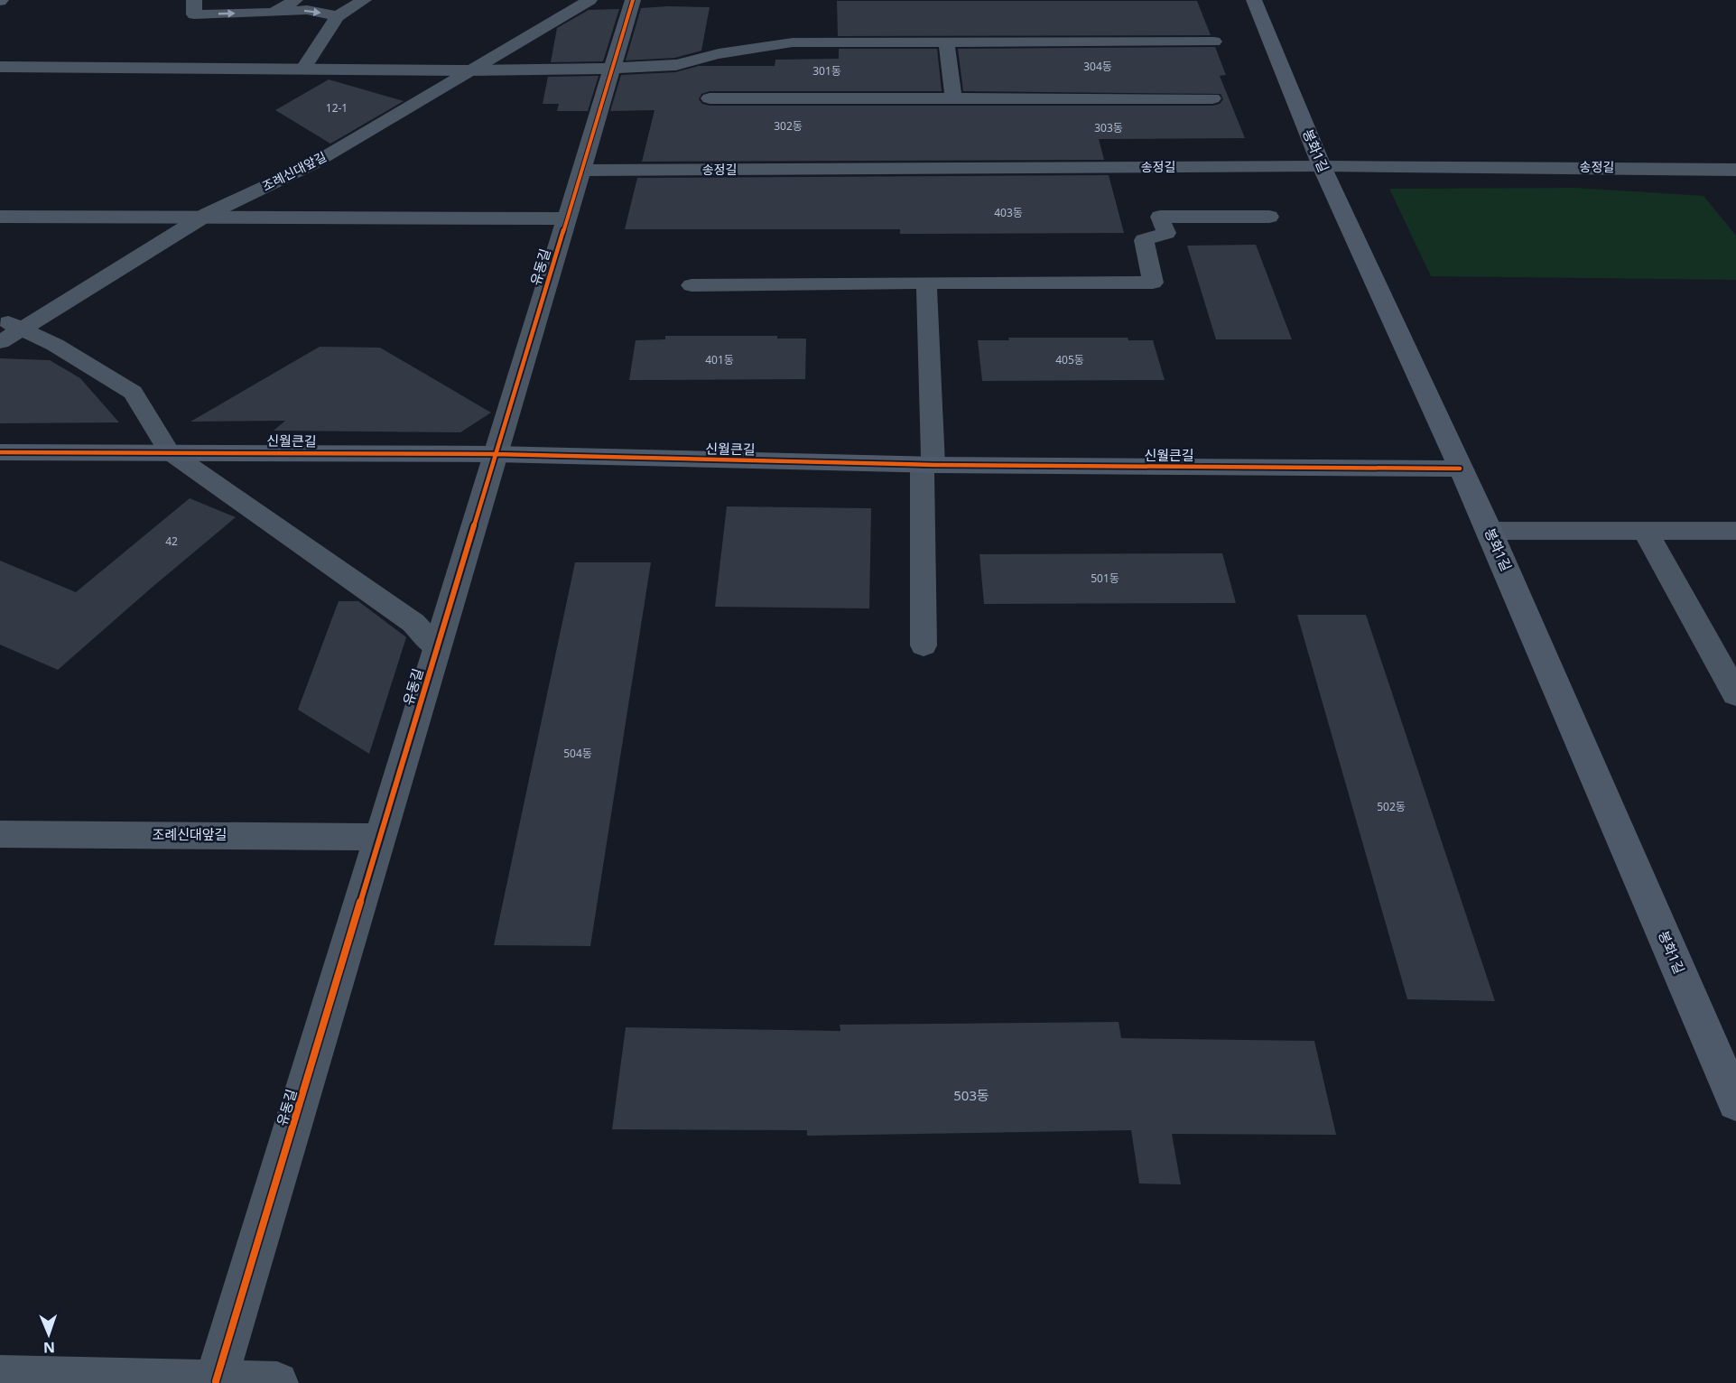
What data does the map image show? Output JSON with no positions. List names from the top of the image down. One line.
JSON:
{"streets":{"street":["봉화1길","송정길","조례신대앞길","유동길","신월큰길"]},"crossings":[["봉화1길","송정길"],["봉화1길","신월큰길"],["송정길","유동길"],["조례신대앞길","유동길"],["유동길","신월큰길"]],"house_numbers":["304동","301동","12-1","302동","303동","403동","401동","405동","42","501동","504동","502동","503동"],"north":"bottom"}
